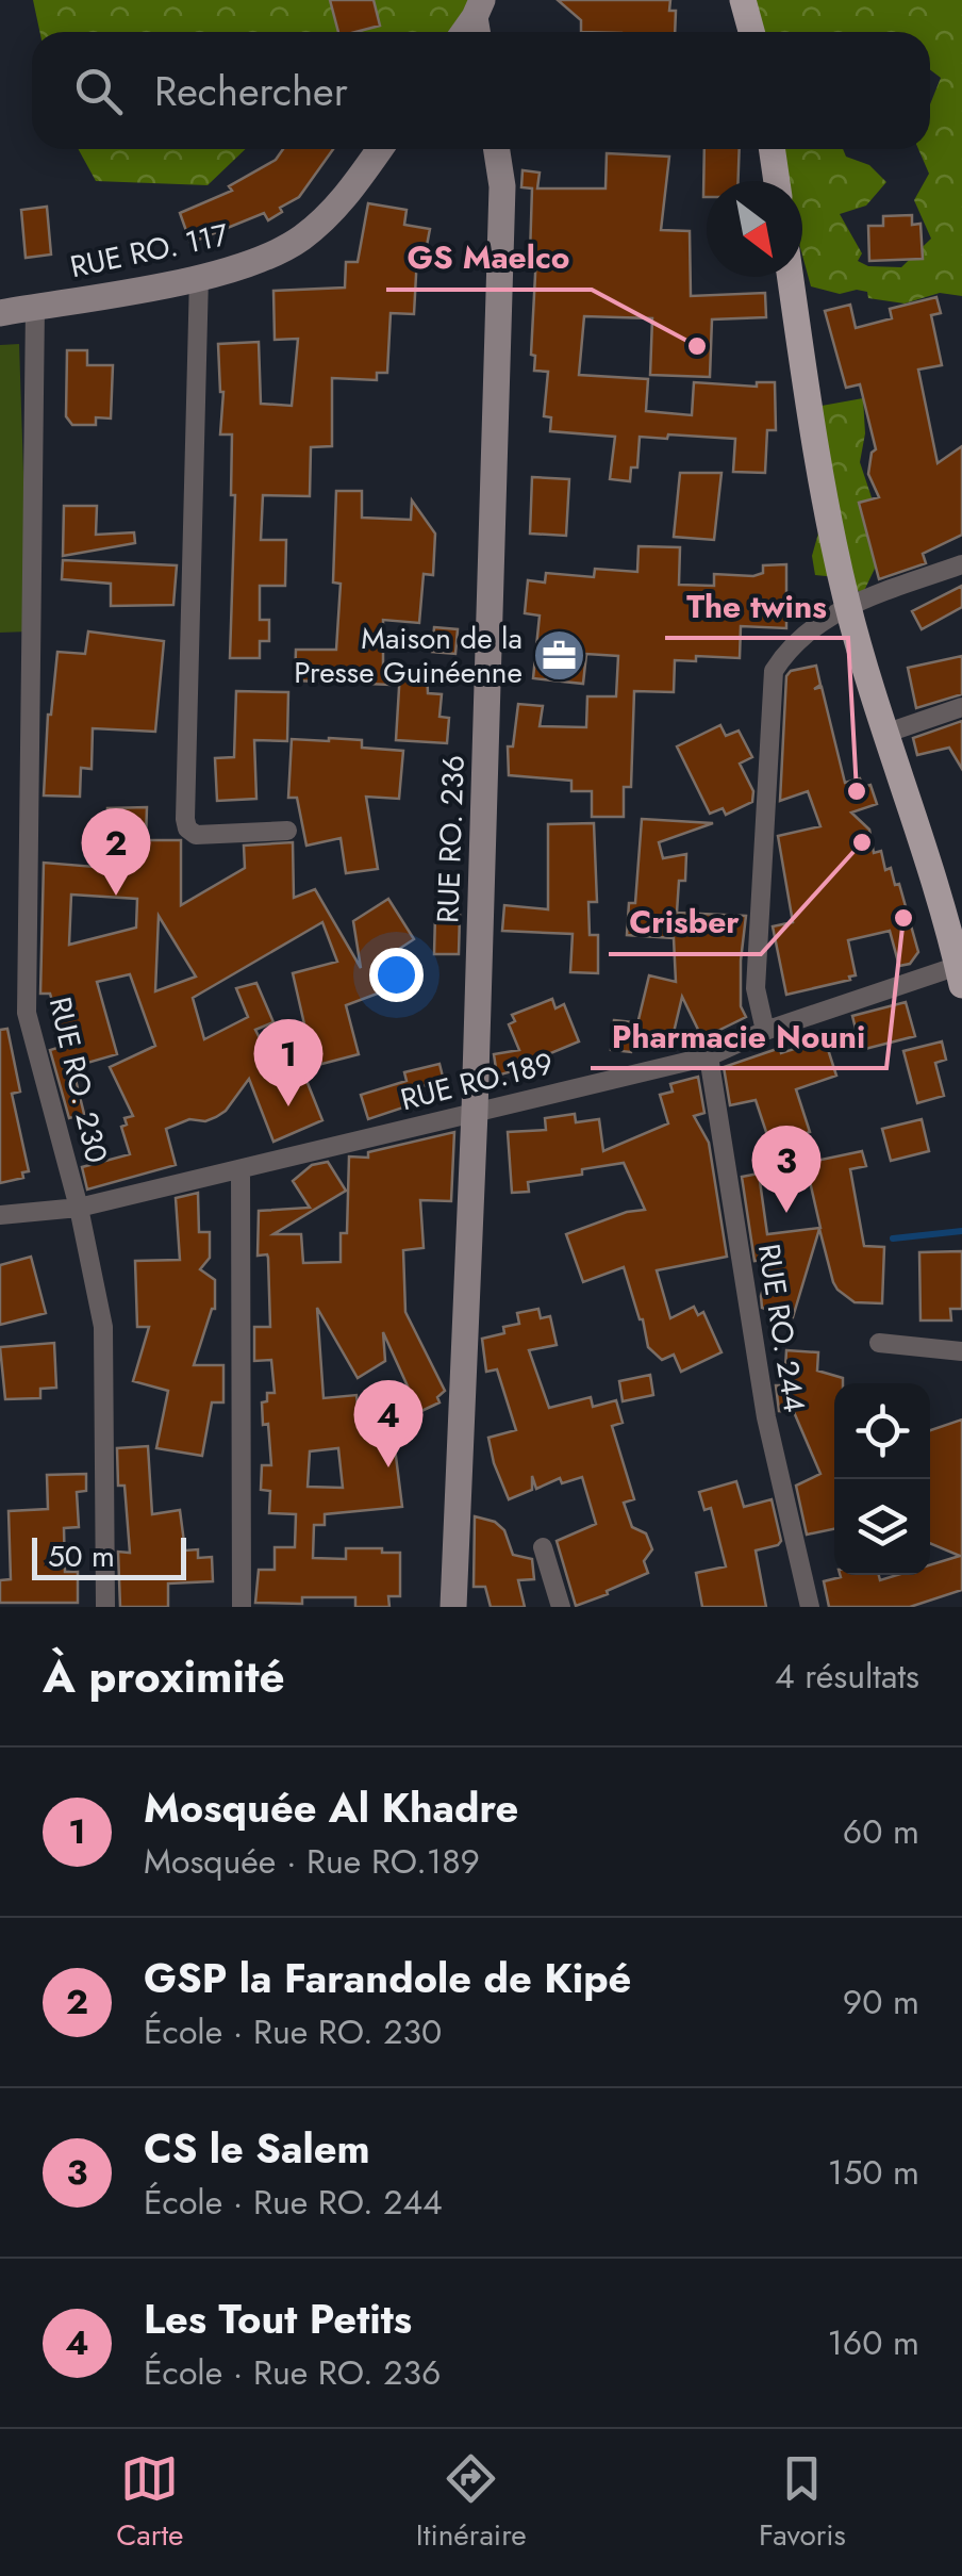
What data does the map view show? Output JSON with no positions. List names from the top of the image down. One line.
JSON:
{"streets":{"street":["RUE RO. 117","RUE RO. 236","RUE RO. 230","RUE RO.189","RUE RO. 244"]},"crossings":[["RUE RO. 117","RUE RO. 230"],["RUE RO. 236","RUE RO.189"],["RUE RO. 230","RUE RO.189"],["RUE RO.189","RUE RO. 244"]],"places":{"other":["GS Maelco","The twins","Crisber","Pharmacie Nouni"],"office":["Maison de la Presse Guinéenne"]},"scale_bar":"50 m","north":"bottom right","page":{"search":"Rechercher","pins":["2","1","3","4"],"scale":"50 m","heading":["À proximité","4 résultats"],"list":[{"mark":"1","name":"Mosquée Al Khadre","note":"Mosquée · Rue RO.189","value":"60 m"},{"mark":"2","name":"GSP la Farandole de Kipé","note":"École · Rue RO. 230","value":"90 m"},{"mark":"3","name":"CS le Salem","note":"École · Rue RO. 244","value":"150 m"},{"mark":"4","name":"Les Tout Petits","note":"École · Rue RO. 236","value":"160 m"}],"nav":["Carte","Itinéraire","Favoris"]}}
